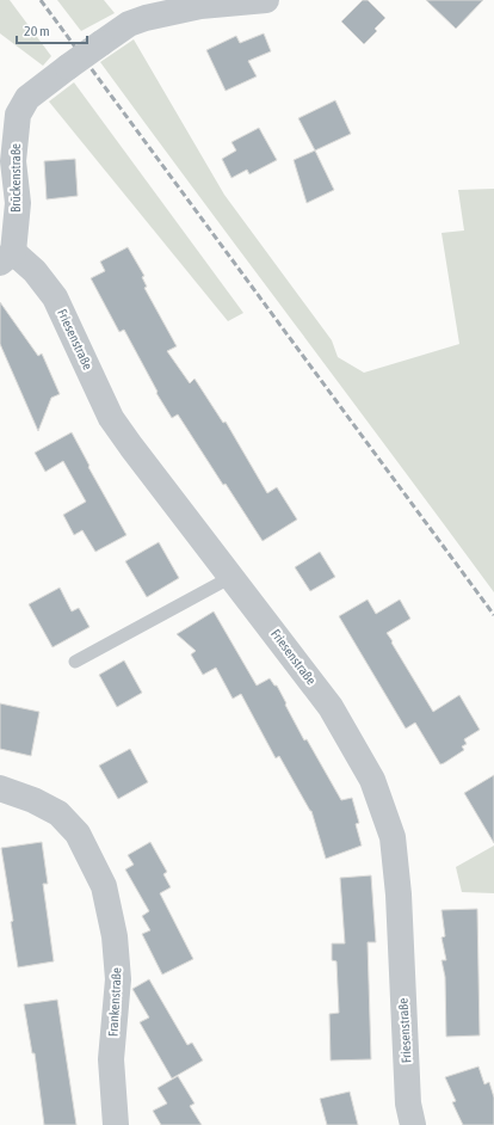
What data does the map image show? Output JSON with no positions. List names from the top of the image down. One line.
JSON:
{"streets":{"street":["Brückenstraße","Friesenstraße","Frankenstraße"]},"crossings":[["Brückenstraße","Friesenstraße"]],"scale_bar":"20 m"}
